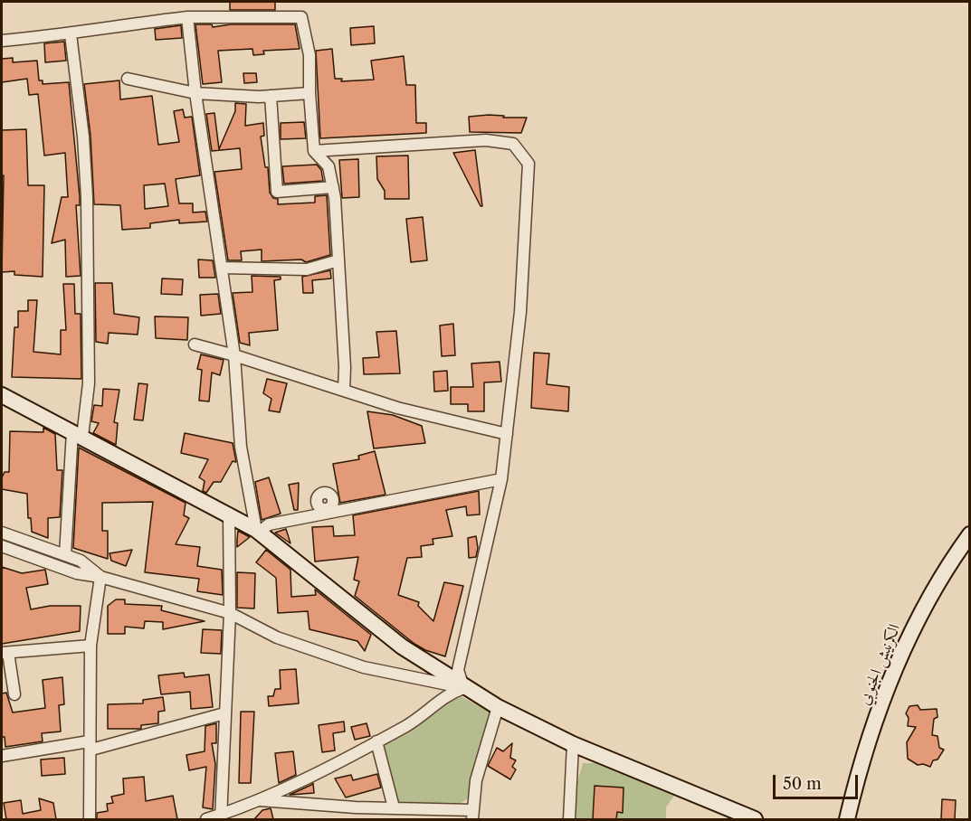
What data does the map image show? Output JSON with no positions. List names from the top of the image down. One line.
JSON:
{"streets":{"street":["الكرنيش الجنوبي"]},"scale_bar":"50 m"}
